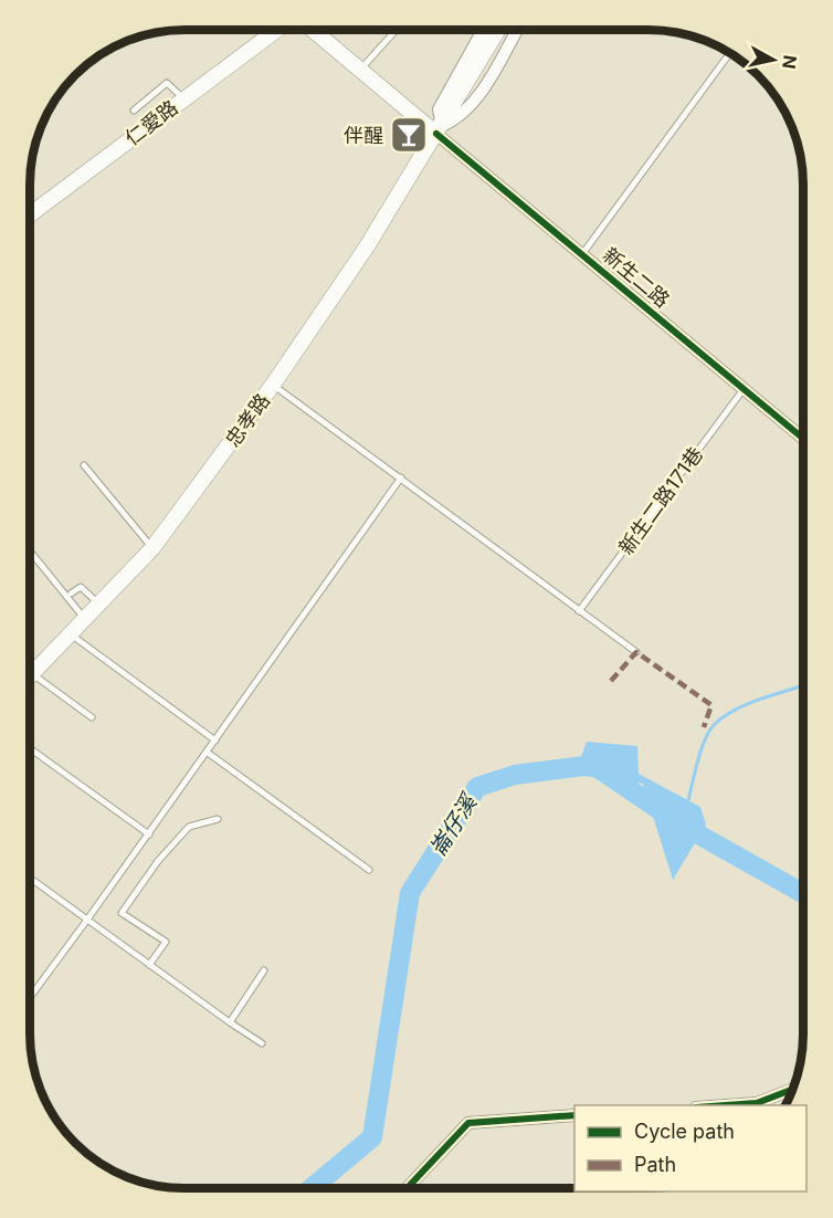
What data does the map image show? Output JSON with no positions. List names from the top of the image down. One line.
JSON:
{"streets":{"main road":["仁愛路","忠孝路"],"street":["新生二路"],"lane":["新生二路171巷"]},"crossings":[["新生二路","忠孝路"],["新生二路","新生二路171巷"]],"water":["崙仔溪"],"places":{"bar":["伴醒"]},"legend":["Cycle path","Path"],"north":"right"}
